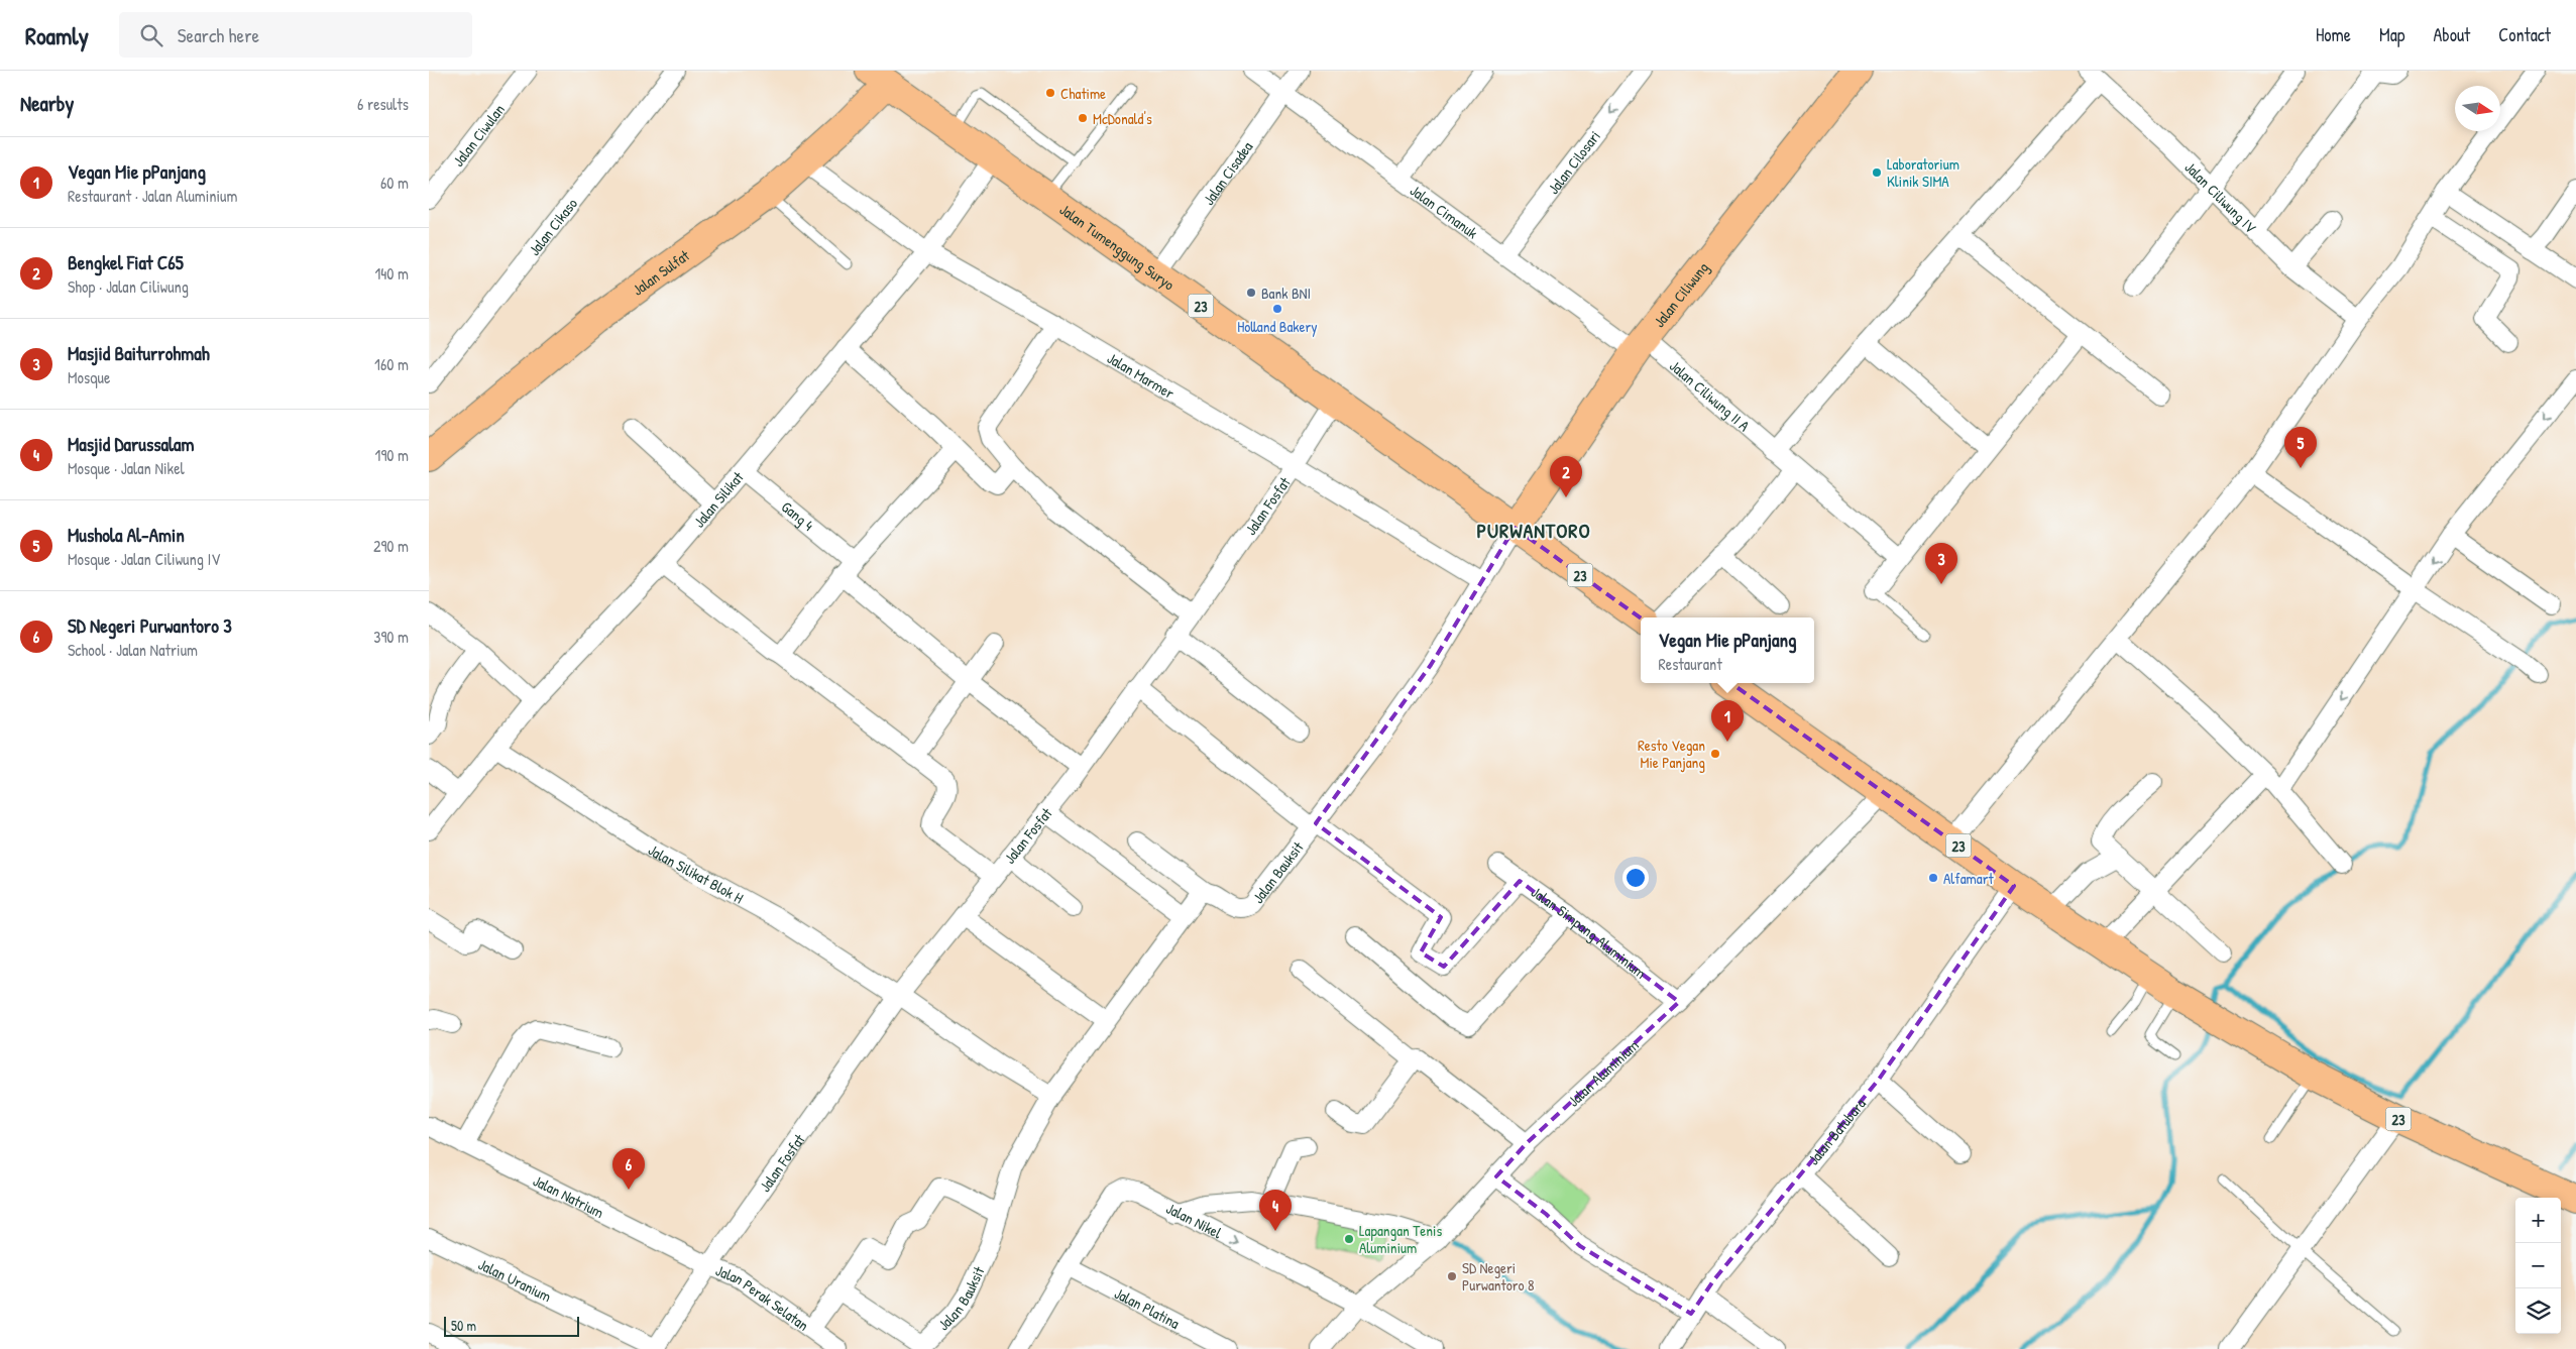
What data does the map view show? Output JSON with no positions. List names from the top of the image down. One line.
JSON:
{"streets":{"main road":["Jalan Tumenggung Suryo","Jalan Sulfat","Jalan Ciliwung","23"],"street":["Jalan Ciwulan","Jalan Cilosari","Jalan Cisadea","Jalan Ciliwung IV","Jalan Cimanuk","Jalan Cikaso","Jalan Marmer","Jalan Ciliwung II A","Jalan Silikat","Jalan Fosfat","Gang 4","Jalan Bauksit","Jalan Silikat Blok H","Jalan Simpang Aluminium","Jalan Aluminium","Jalan Batubara","Jalan Natrium","Jalan Nikel","Jalan Uranium","Jalan Perak Selatan","Jalan Platina"]},"crossings":[["Jalan Cilosari","Jalan Cimanuk"],["Jalan Cisadea","Jalan Cimanuk"],["Jalan Cisadea","Jalan Tumenggung Suryo"],["Jalan Cimanuk","Jalan Ciliwung"],["Jalan Cimanuk","Jalan Ciliwung II A"],["Jalan Tumenggung Suryo","Jalan Sulfat"],["Jalan Tumenggung Suryo","Jalan Ciliwung"],["Jalan Tumenggung Suryo","23"],["Jalan Tumenggung Suryo","Jalan Silikat"],["Jalan Tumenggung Suryo","Jalan Fosfat"],["Jalan Tumenggung Suryo","Jalan Bauksit"],["Jalan Sulfat","Jalan Marmer"],["Jalan Ciliwung","23"],["Jalan Ciliwung","Jalan Ciliwung II A"],["Jalan Ciliwung","Jalan Bauksit"],["23","Jalan Bauksit"],["23","Jalan Aluminium"],["23","Jalan Batubara"],["Jalan Marmer","Jalan Silikat"],["Jalan Marmer","Jalan Fosfat"],["Jalan Marmer","Jalan Bauksit"],["Jalan Silikat","Gang 4"],["Jalan Silikat","Jalan Silikat Blok H"],["Jalan Fosfat","Jalan Silikat Blok H"],["Jalan Fosfat","Jalan Natrium"],["Jalan Fosfat","Jalan Uranium"],["Jalan Fosfat","Jalan Perak Selatan"],["Jalan Bauksit","Jalan Silikat Blok H"],["Jalan Simpang Aluminium","Jalan Aluminium"],["Jalan Aluminium","Jalan Nikel"],["Jalan Natrium","Jalan Uranium"],["Jalan Natrium","Jalan Perak Selatan"],["Jalan Nikel","Jalan Platina"],["Jalan Uranium","Jalan Perak Selatan"]],"districts":["PURWANTORO"],"places":["Chatime","McDonald's","Laboratorium Klinik SIMA","Bank BNI","Holland Bakery","Resto Vegan Mie Panjang","Alfamart","Lapangan Tenis Aluminium","SD Negeri Purwantoro 8"],"scale_bar":"50 m","north":"right","page":{"header":"Roamly","search":"Search here","nav":["Home","Map","About","Contact"],"heading":["Nearby","6 results"],"list":[{"mark":"1","name":"Vegan Mie pPanjang","note":"Restaurant · Jalan Aluminium","value":"60 m"},{"mark":"2","name":"Bengkel Fiat C65","note":"Shop · Jalan Ciliwung","value":"140 m"},{"mark":"3","name":"Masjid Baiturrohmah","note":"Mosque","value":"160 m"},{"mark":"4","name":"Masjid Darussalam","note":"Mosque · Jalan Nikel","value":"190 m"},{"mark":"5","name":"Mushola Al-Amin","note":"Mosque · Jalan Ciliwung IV","value":"290 m"},{"mark":"6","name":"SD Negeri Purwantoro 3","note":"School · Jalan Natrium","value":"390 m"}],"pins":["5","2","3","1","6","4"],"popup":["Vegan Mie pPanjang","Restaurant"],"map_buttons":["+","−"],"scale":"50 m"}}
